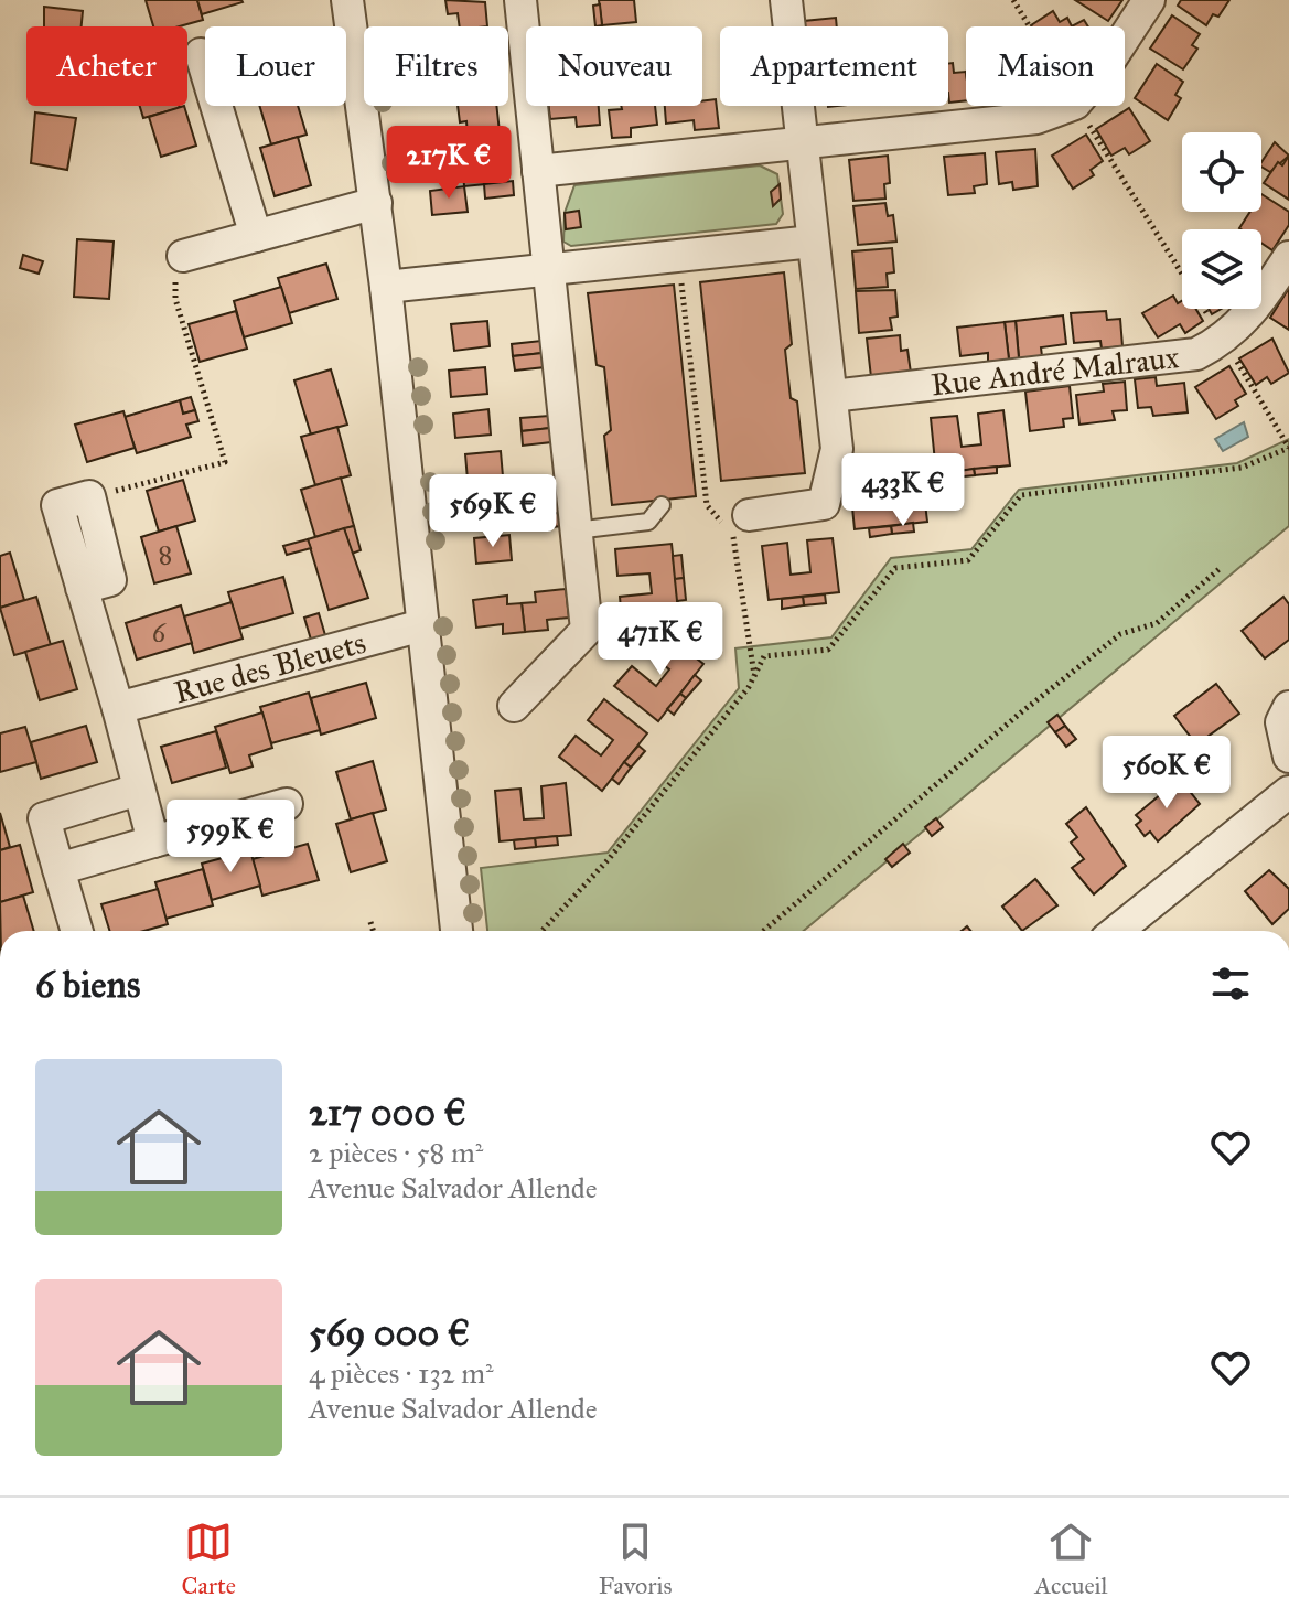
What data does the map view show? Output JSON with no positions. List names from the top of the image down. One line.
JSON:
{"streets":{"street":["Rue André Malraux","Rue des Bleuets"]},"house_numbers":["8","6"],"page":{"chip":["Acheter","Louer","Filtres","Nouveau","Appartement","Maison"],"price":["217K €","433K €","569K €","471K €","560K €","599K €"],"heading":"6 biens","list":[{"name":"217 000 €","note":"2 pièces · 58 m² · Avenue Salvador Allende"},{"name":"569 000 €","note":"4 pièces · 132 m² · Avenue Salvador Allende"}],"tabs":["Carte","Favoris","Accueil"]}}
